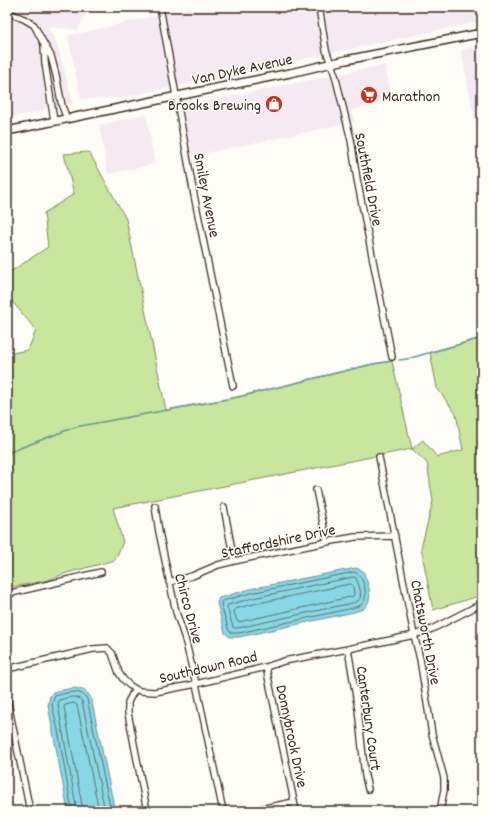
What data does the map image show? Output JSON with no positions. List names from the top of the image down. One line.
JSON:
{"streets":{"main road":["Van Dyke Avenue"],"street":["Southfield Drive","Smiley Avenue","Staffordshire Drive","Chirco Drive","Chatsworth Drive","Southdown Road","Canterbury Court","Donnybrook Drive"]},"crossings":[["Van Dyke Avenue","Southfield Drive"],["Van Dyke Avenue","Smiley Avenue"],["Staffordshire Drive","Chirco Drive"],["Staffordshire Drive","Chatsworth Drive"],["Chirco Drive","Southdown Road"],["Chatsworth Drive","Southdown Road"],["Southdown Road","Canterbury Court"],["Southdown Road","Donnybrook Drive"]],"places":{"supermarket":["Marathon"],"shop":["Brooks Brewing"]}}
